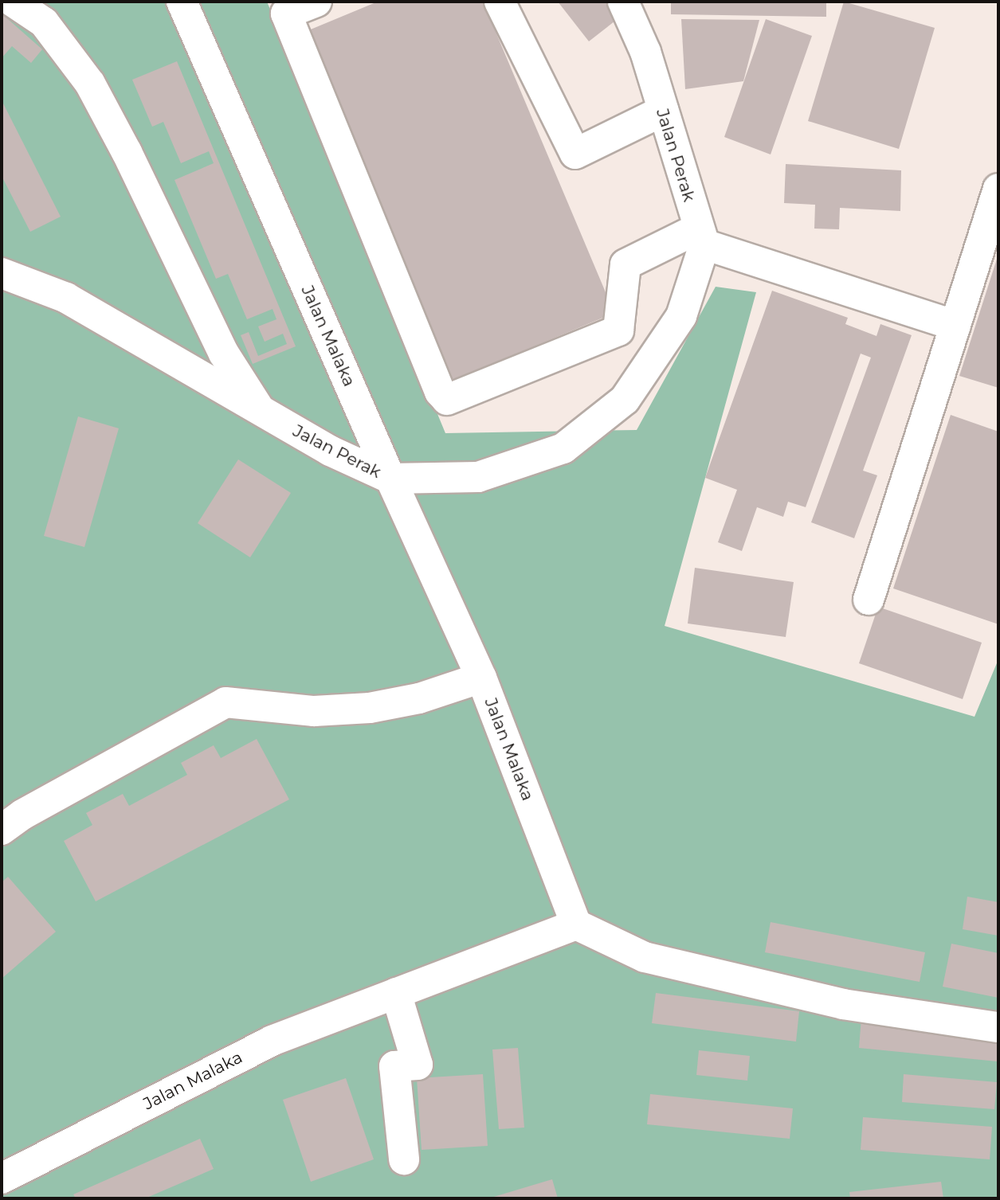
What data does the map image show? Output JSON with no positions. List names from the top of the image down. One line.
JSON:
{"streets":{"street":["Jalan Perak","Jalan Malaka"]},"crossings":[["Jalan Perak","Jalan Malaka"]]}
